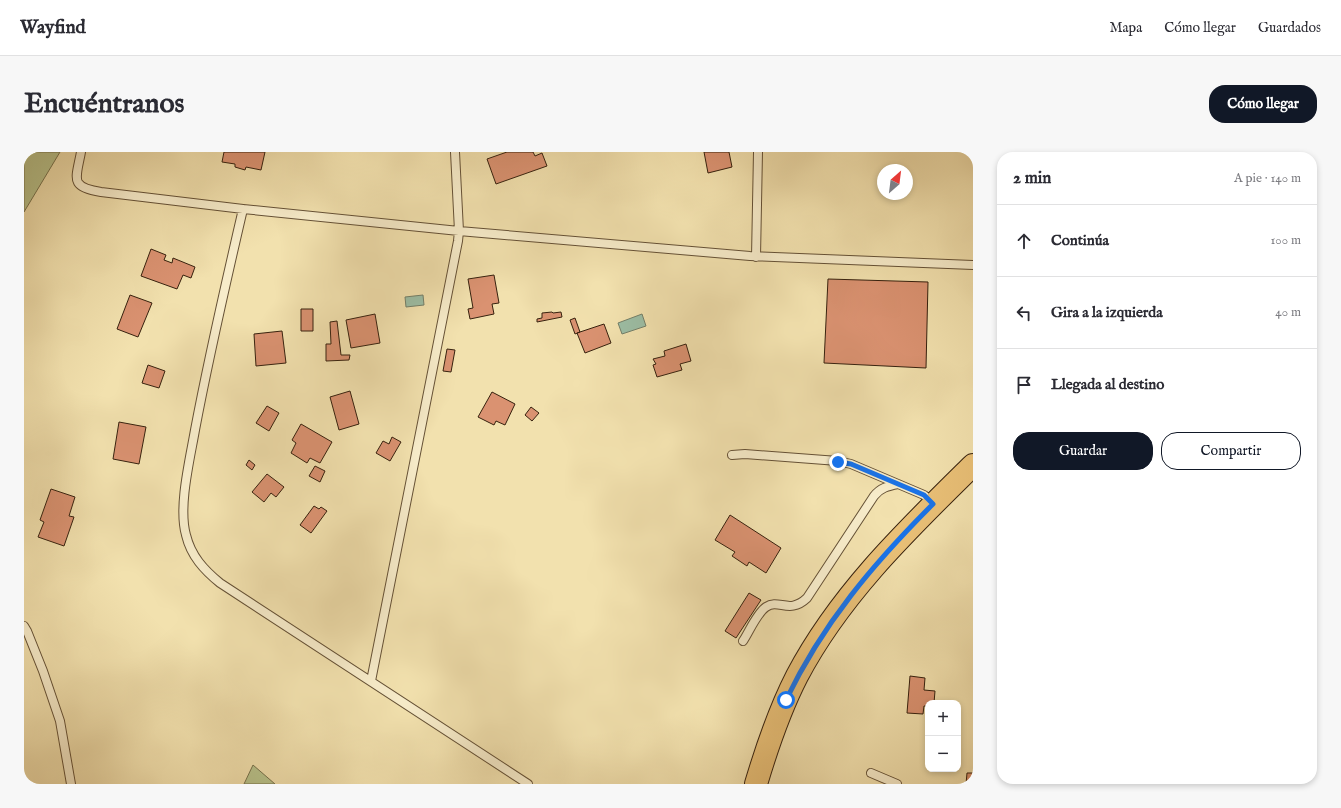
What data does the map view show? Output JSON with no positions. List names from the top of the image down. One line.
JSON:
{"north":"top right","page":{"header":"Wayfind","nav":["Mapa","Cómo llegar","Guardados"],"buttons":["Cómo llegar",["Guardar","Compartir"]],"title":"Encuéntranos","heading":["2 min","A pie · 140 m"],"list":[["Continúa","100 m"],["Gira a la izquierda","40 m"],"Llegada al destino"],"map_buttons":["+","−"]}}
